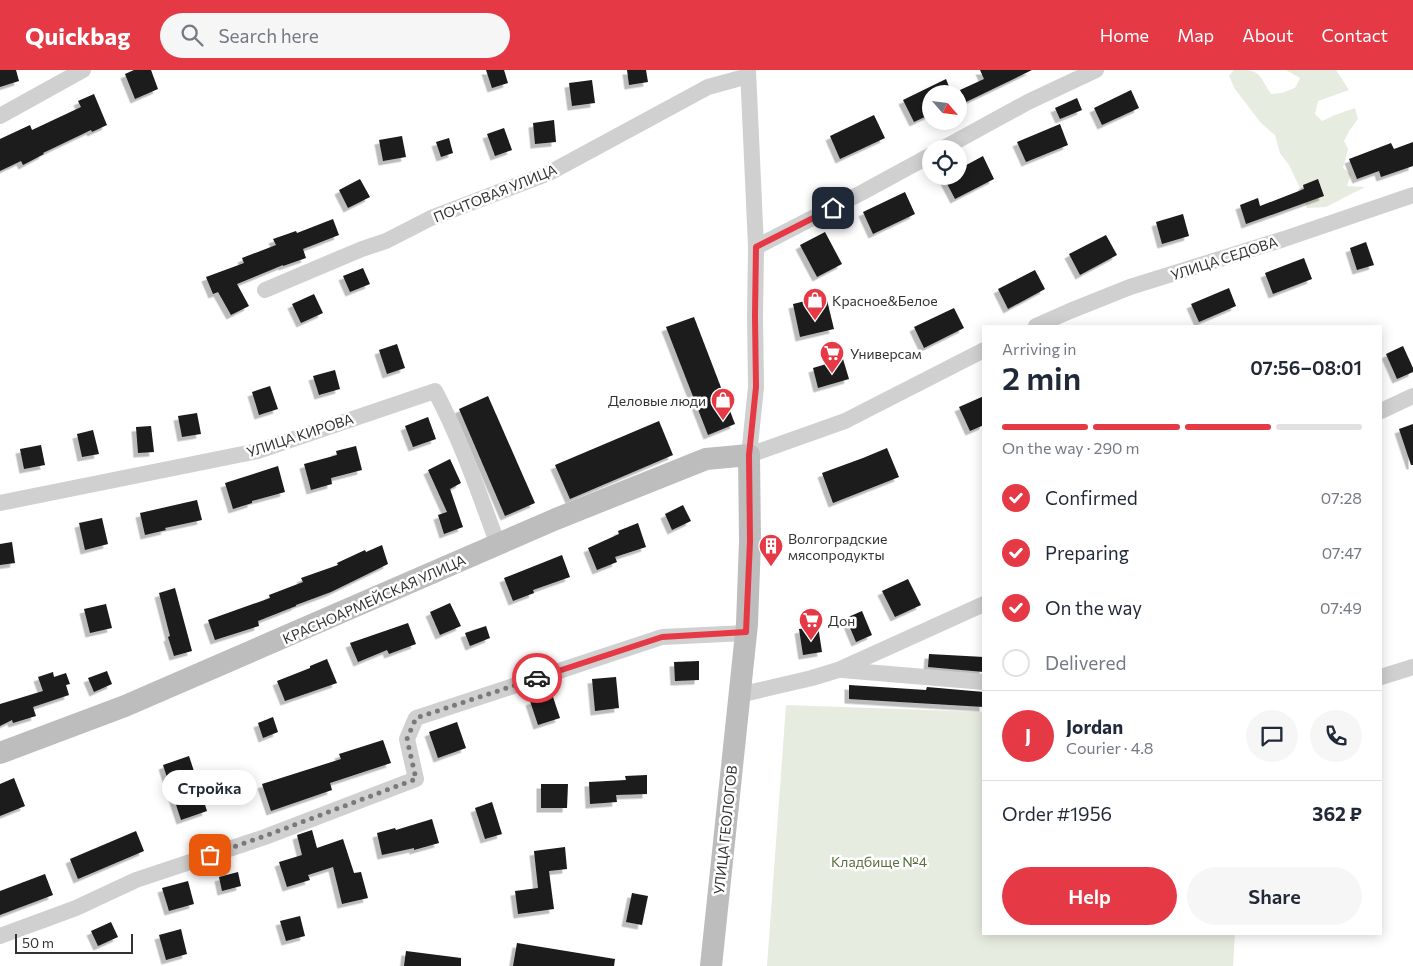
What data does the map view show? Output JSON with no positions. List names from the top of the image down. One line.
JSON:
{"streets":{"street":["ПОЧТОВАЯ УЛИЦА","УЛИЦА СЕДОВА","УЛИЦА КИРОВА","КРАСНОАРМЕЙСКАЯ УЛИЦА","УЛИЦА ГЕОЛОГОВ"]},"crossings":[["УЛИЦА КИРОВА","КРАСНОАРМЕЙСКАЯ УЛИЦА"],["КРАСНОАРМЕЙСКАЯ УЛИЦА","УЛИЦА ГЕОЛОГОВ"]],"parks":["Кладбище №4"],"places":{"shop":["Красное&Белое","Деловые люди"],"supermarket":["Универсам","Дон"],"building":["Волгоградские мясопродукты"],"other":["Стройка"]},"scale_bar":"50 m","north":"bottom right","page":{"header":"Quickbag","search":"Search here","nav":["Home","Map","About","Contact"],"heading":["2 min","Arriving in","07:56–08:01"],"panel":["Jordan","Courier · 4.8","Order #1956","362 ₽"],"bar":"On the way · 290 m","list":[["Confirmed","07:28"],["Preparing","07:47"],["On the way","07:49"],"Delivered"],"round":"J","bubble":"Стройка","buttons":["Help","Share"],"scale":"50 m"}}
